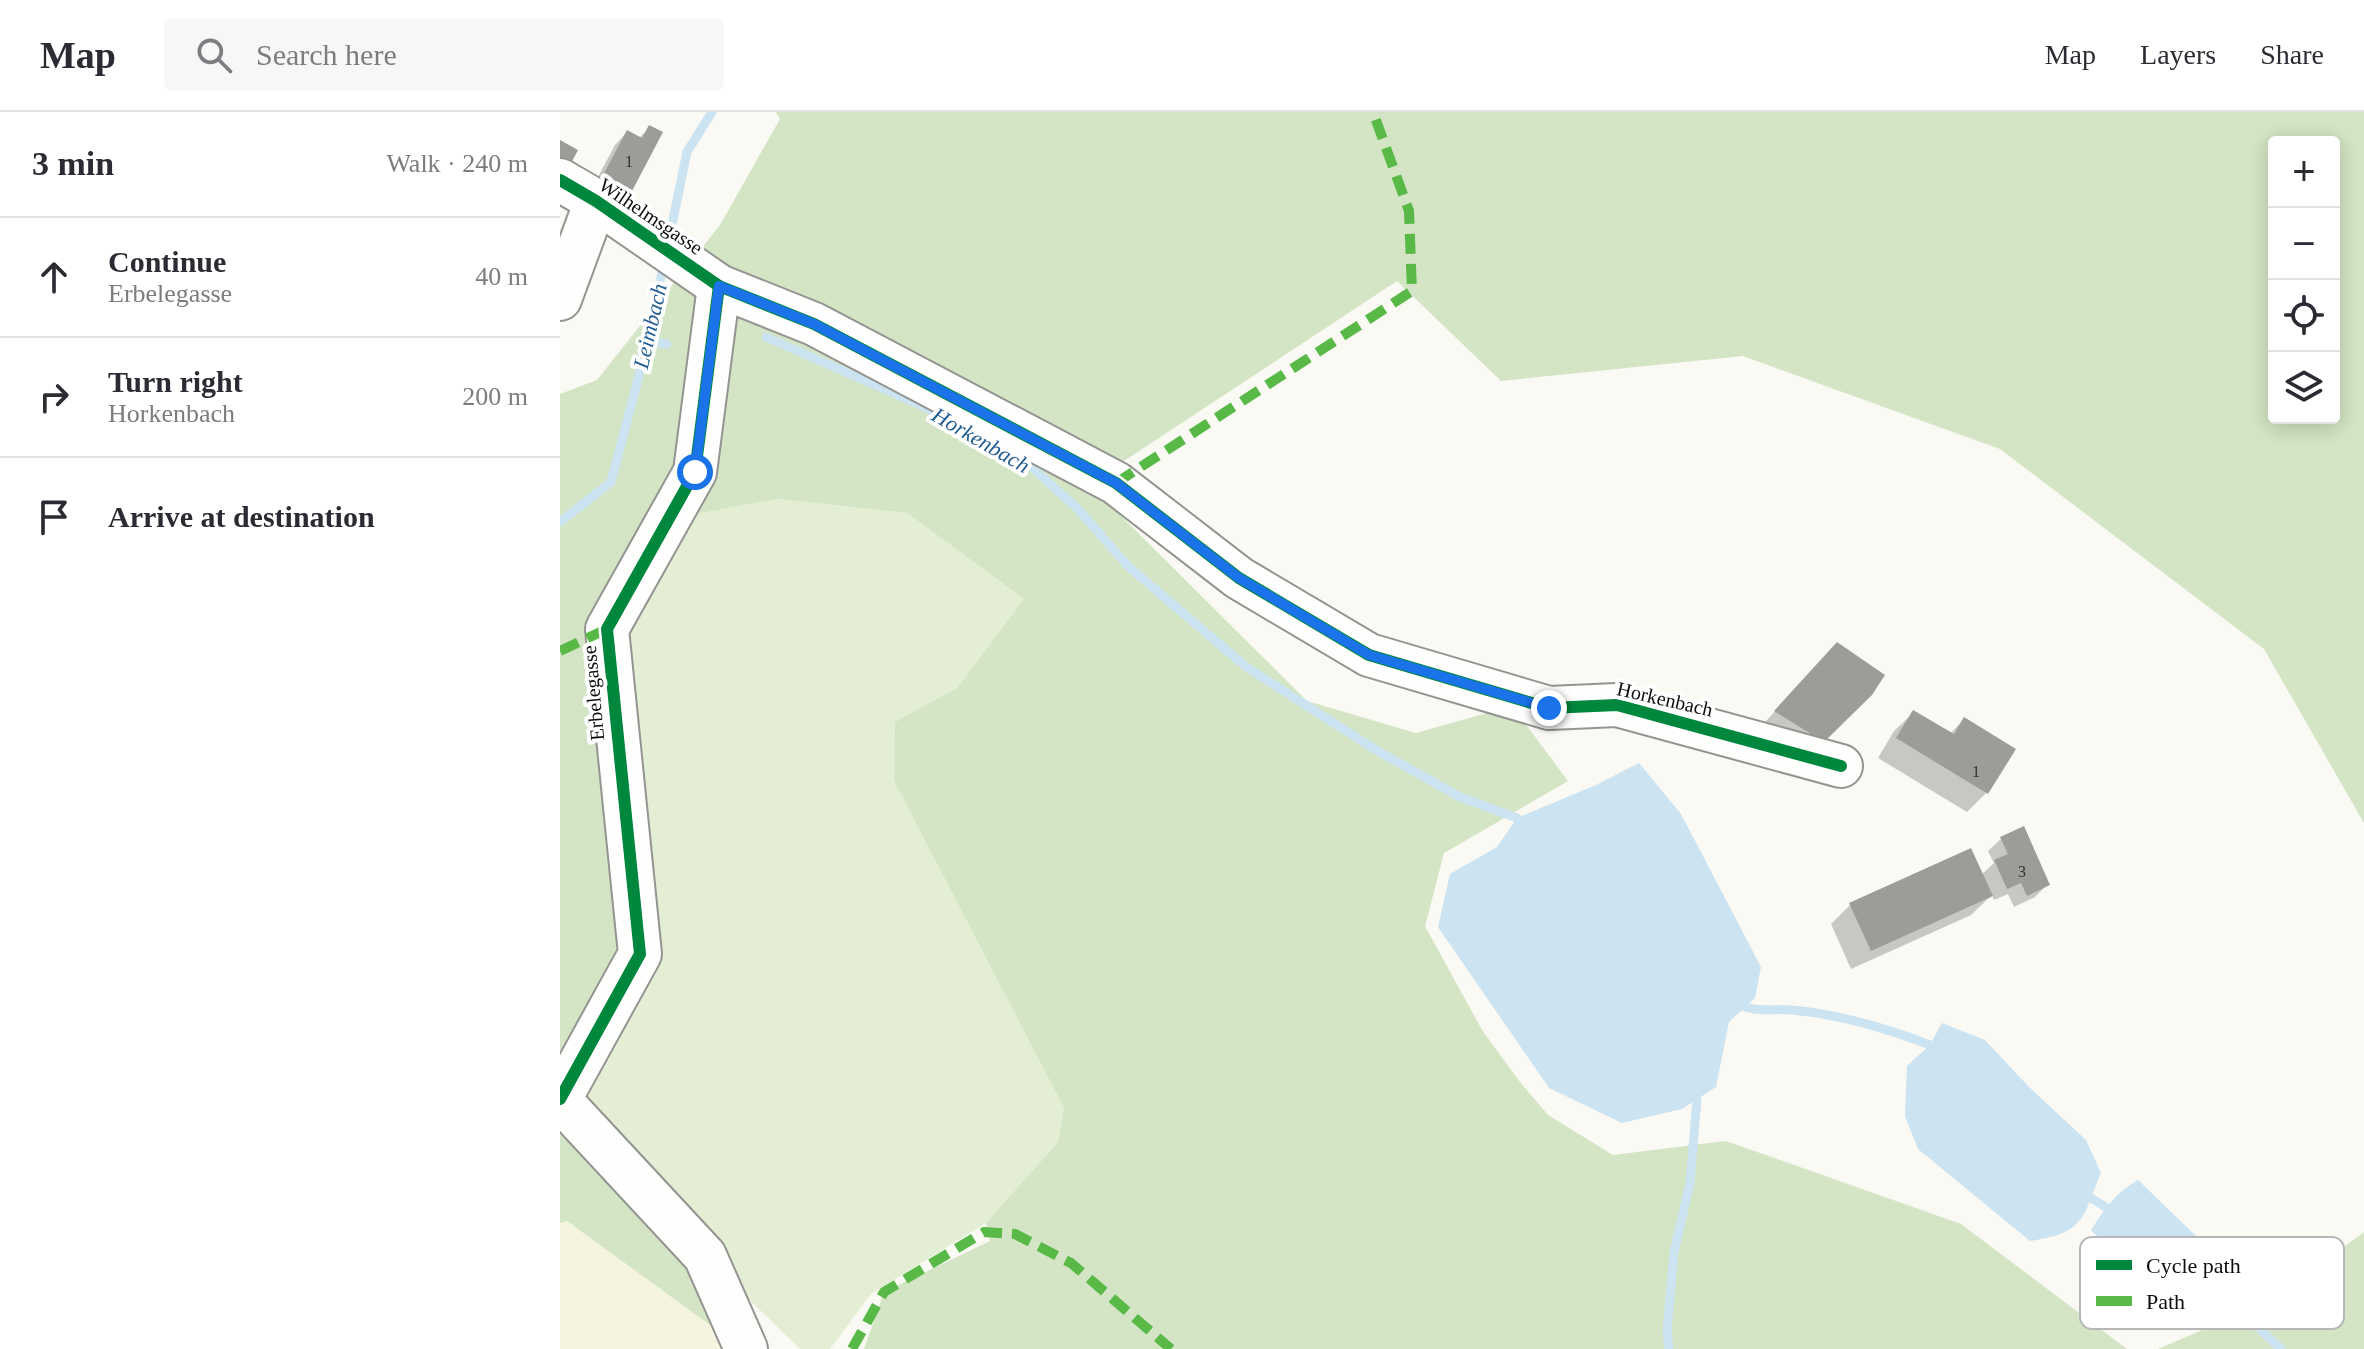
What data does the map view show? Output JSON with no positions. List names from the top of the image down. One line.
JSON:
{"streets":{"street":["Wilhelmsgasse","Erbelegasse","Horkenbach"]},"crossings":[["Wilhelmsgasse","Erbelegasse"],["Wilhelmsgasse","Horkenbach"],["Erbelegasse","Horkenbach"]],"water":["Leimbach","Horkenbach"],"house_numbers":["1","1","3"],"legend":["Cycle path","Path"],"page":{"header":"Map","search":"Search here","nav":["Map","Layers","Share"],"heading":["3 min","Walk · 240 m"],"map_buttons":["+","−"],"list":[["Continue","Erbelegasse","40 m"],["Turn right","Horkenbach","200 m"],"Arrive at destination"]}}
